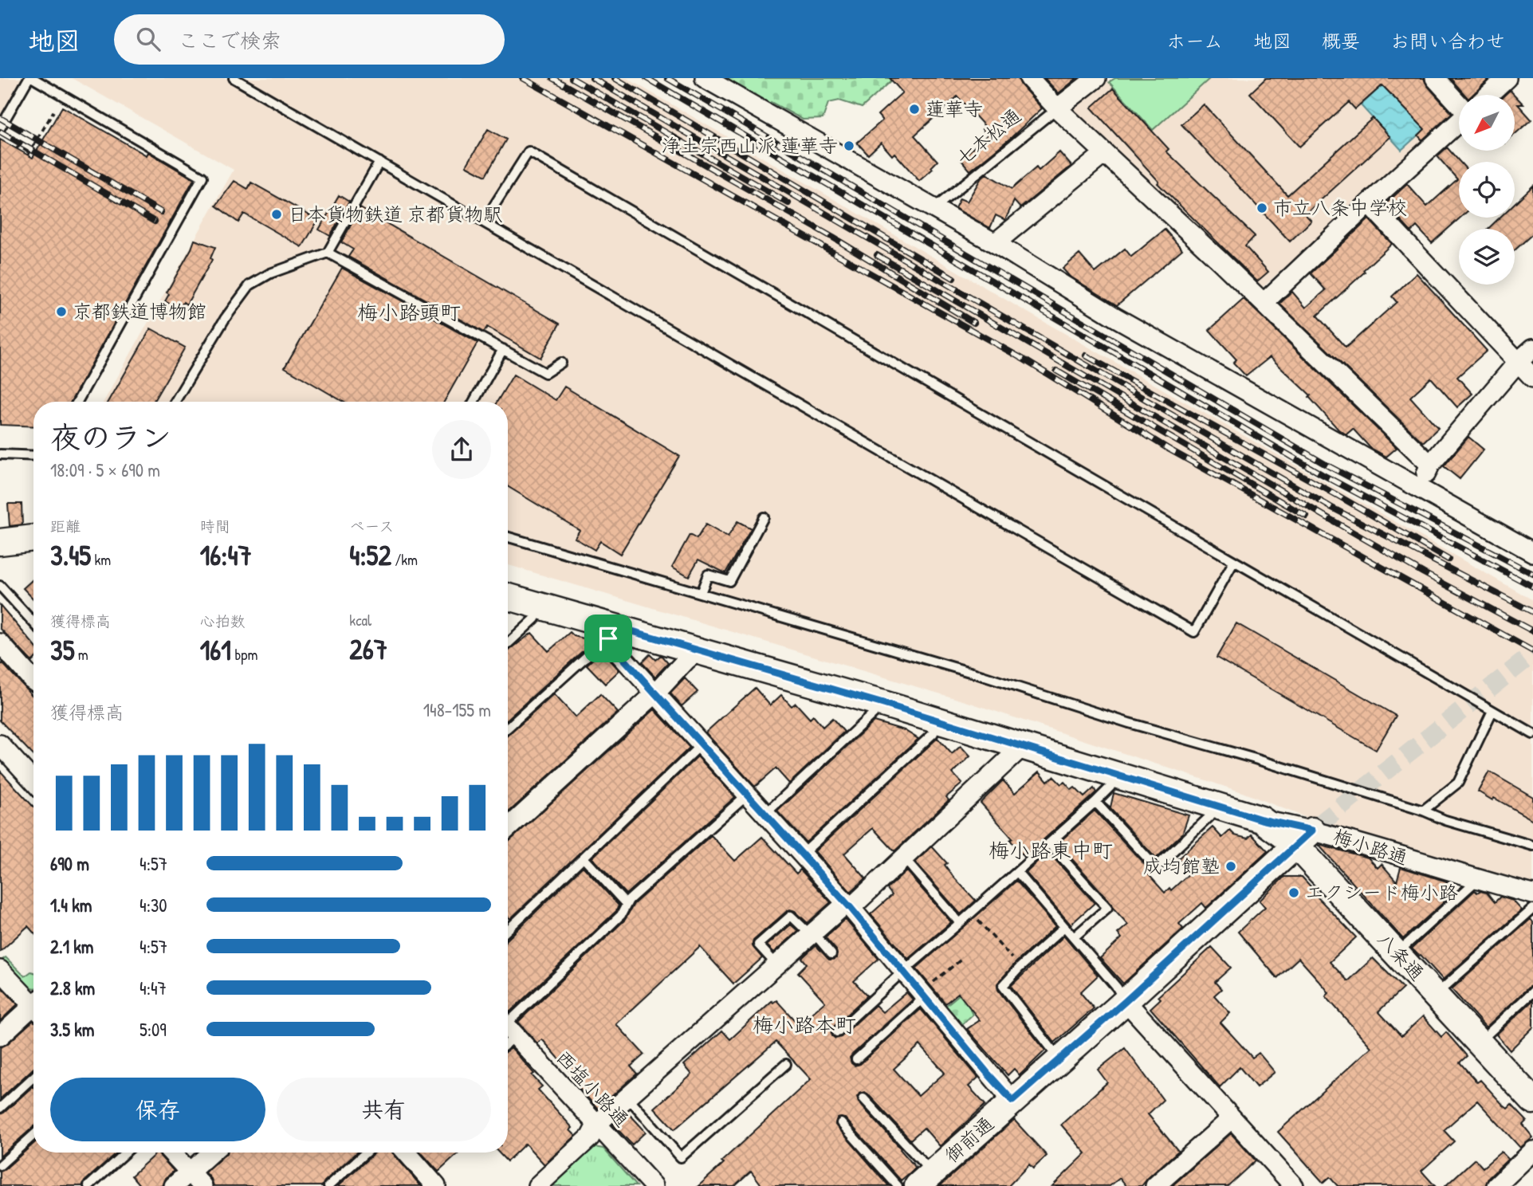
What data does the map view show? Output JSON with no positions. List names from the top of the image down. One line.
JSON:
{"streets":{"street":["七本松通","梅小路通","八条通","西塩小路通","御前通"]},"crossings":[["梅小路通","八条通"],["梅小路通","御前通"],["八条通","御前通"]],"districts":["梅小路頭町","梅小路東中町","梅小路本町"],"places":["蓮華寺","浄土宗西山派 蓮華寺","市立八条中学校","日本貨物鉄道 京都貨物駅","京都鉄道博物館","成均館塾","エクシード梅小路"],"north":"bottom left","page":{"header":"地図","search":"ここで検索","nav":["ホーム","地図","概要","お問い合わせ"],"heading":["夜のラン","18:09 · 5 × 690 m"],"stats":[["距離","3.45 km"],["時間","16:47"],["ペース","4:52 /km"],["獲得標高","35 m"],["心拍数","161 bpm"],["kcal","267"]],"chart":["獲得標高","148–155 m"],"list":[{"name":"690 m","note":"4:57"},{"name":"1.4 km","note":"4:30"},{"name":"2.1 km","note":"4:57"},{"name":"2.8 km","note":"4:47"},{"name":"3.5 km","note":"5:09"}],"buttons":["保存","共有"]}}
